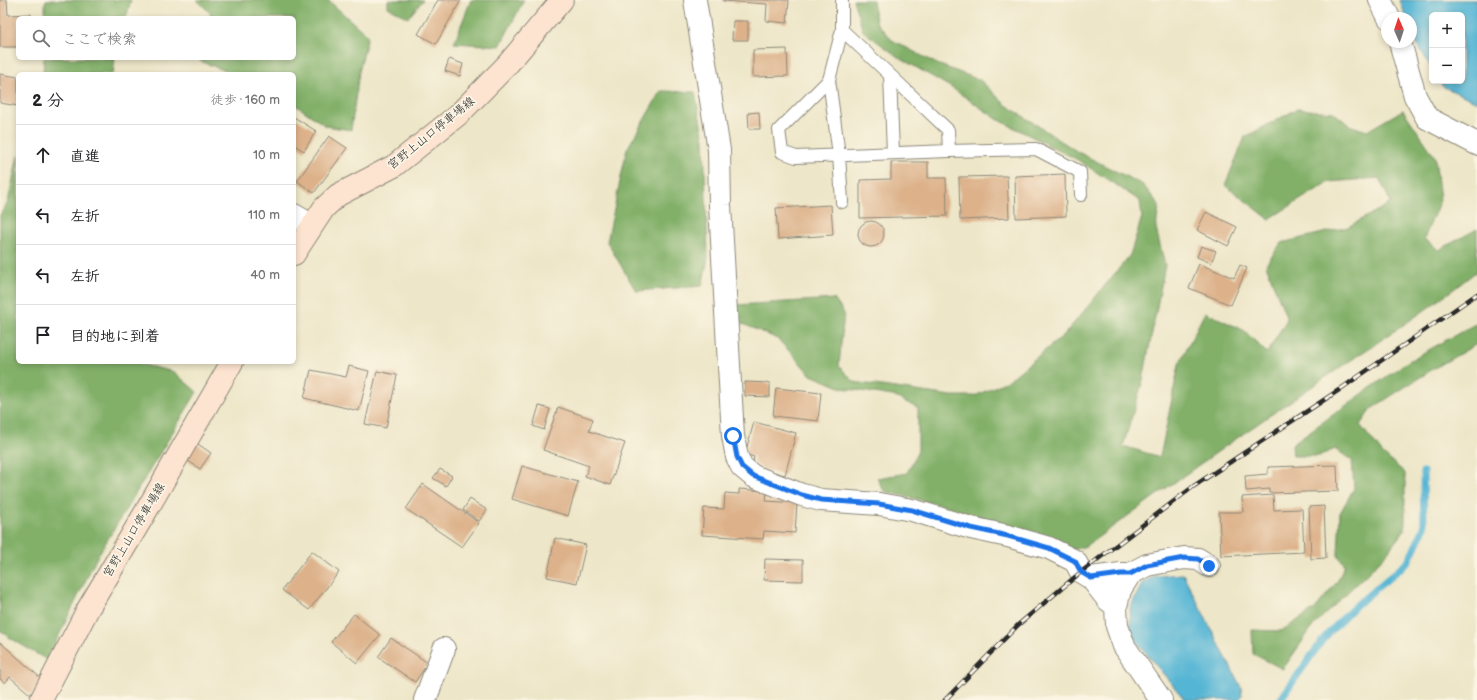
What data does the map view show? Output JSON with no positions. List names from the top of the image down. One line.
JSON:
{"streets":{"main road":["宮野上山口停車場線"]},"north":"top","page":{"map_buttons":["+","−"],"search":"ここで検索","heading":["2 分","徒歩 · 160 m"],"list":[["直進","10 m"],["左折","110 m"],["左折","40 m"],"目的地に到着"]}}
